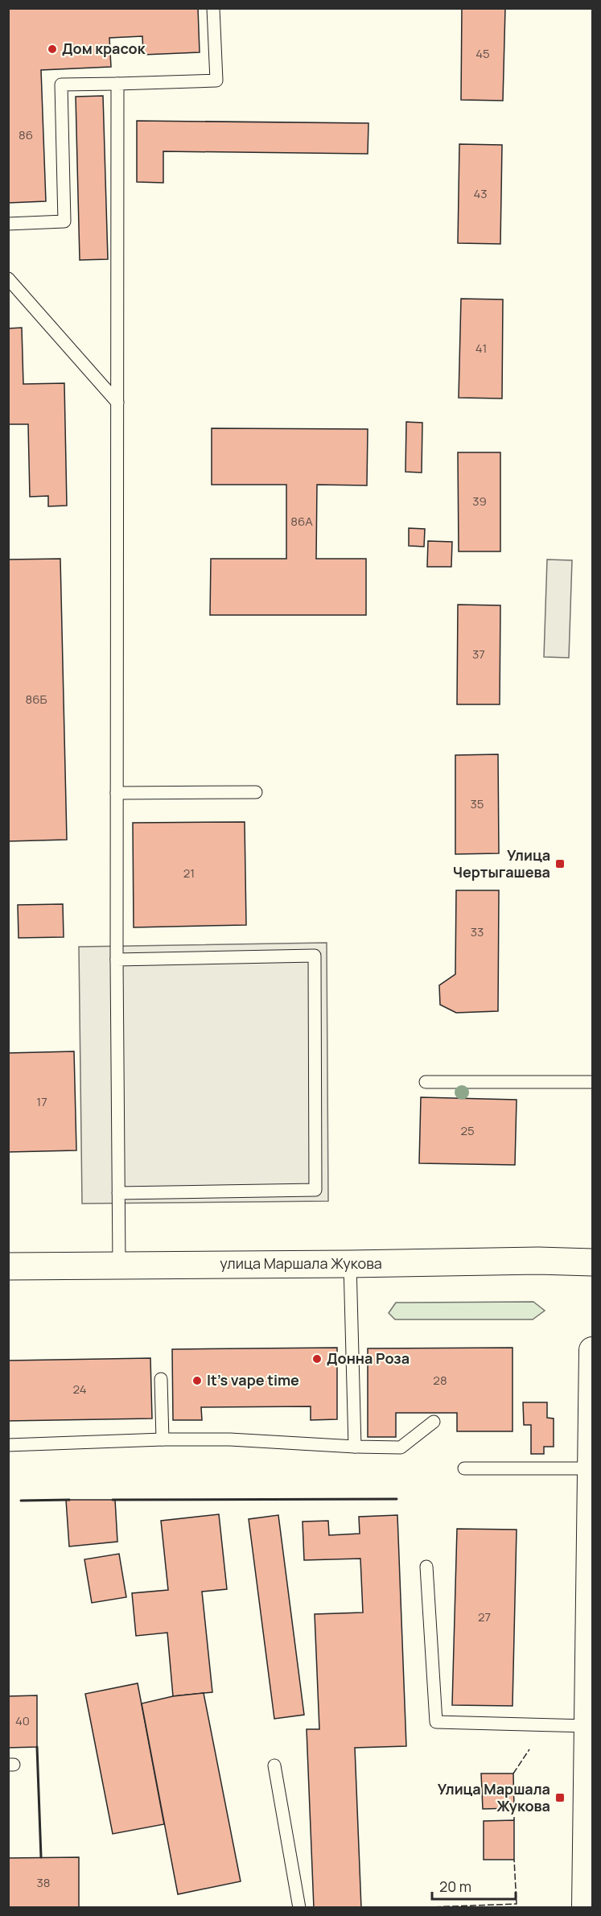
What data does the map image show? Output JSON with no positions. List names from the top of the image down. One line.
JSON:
{"streets":{"main road":["улица Маршала Жукова"]},"places":{"other":["Дом красок","Донна Роза","It's vape time"],"transit":["Улица Чертыгашева","Улица Маршала Жукова"]},"house_numbers":["45","86","43","41","39","86А","37","86Б","35","21","33","17","25","28","24","27","40","38"],"scale_bar":"20 m"}
